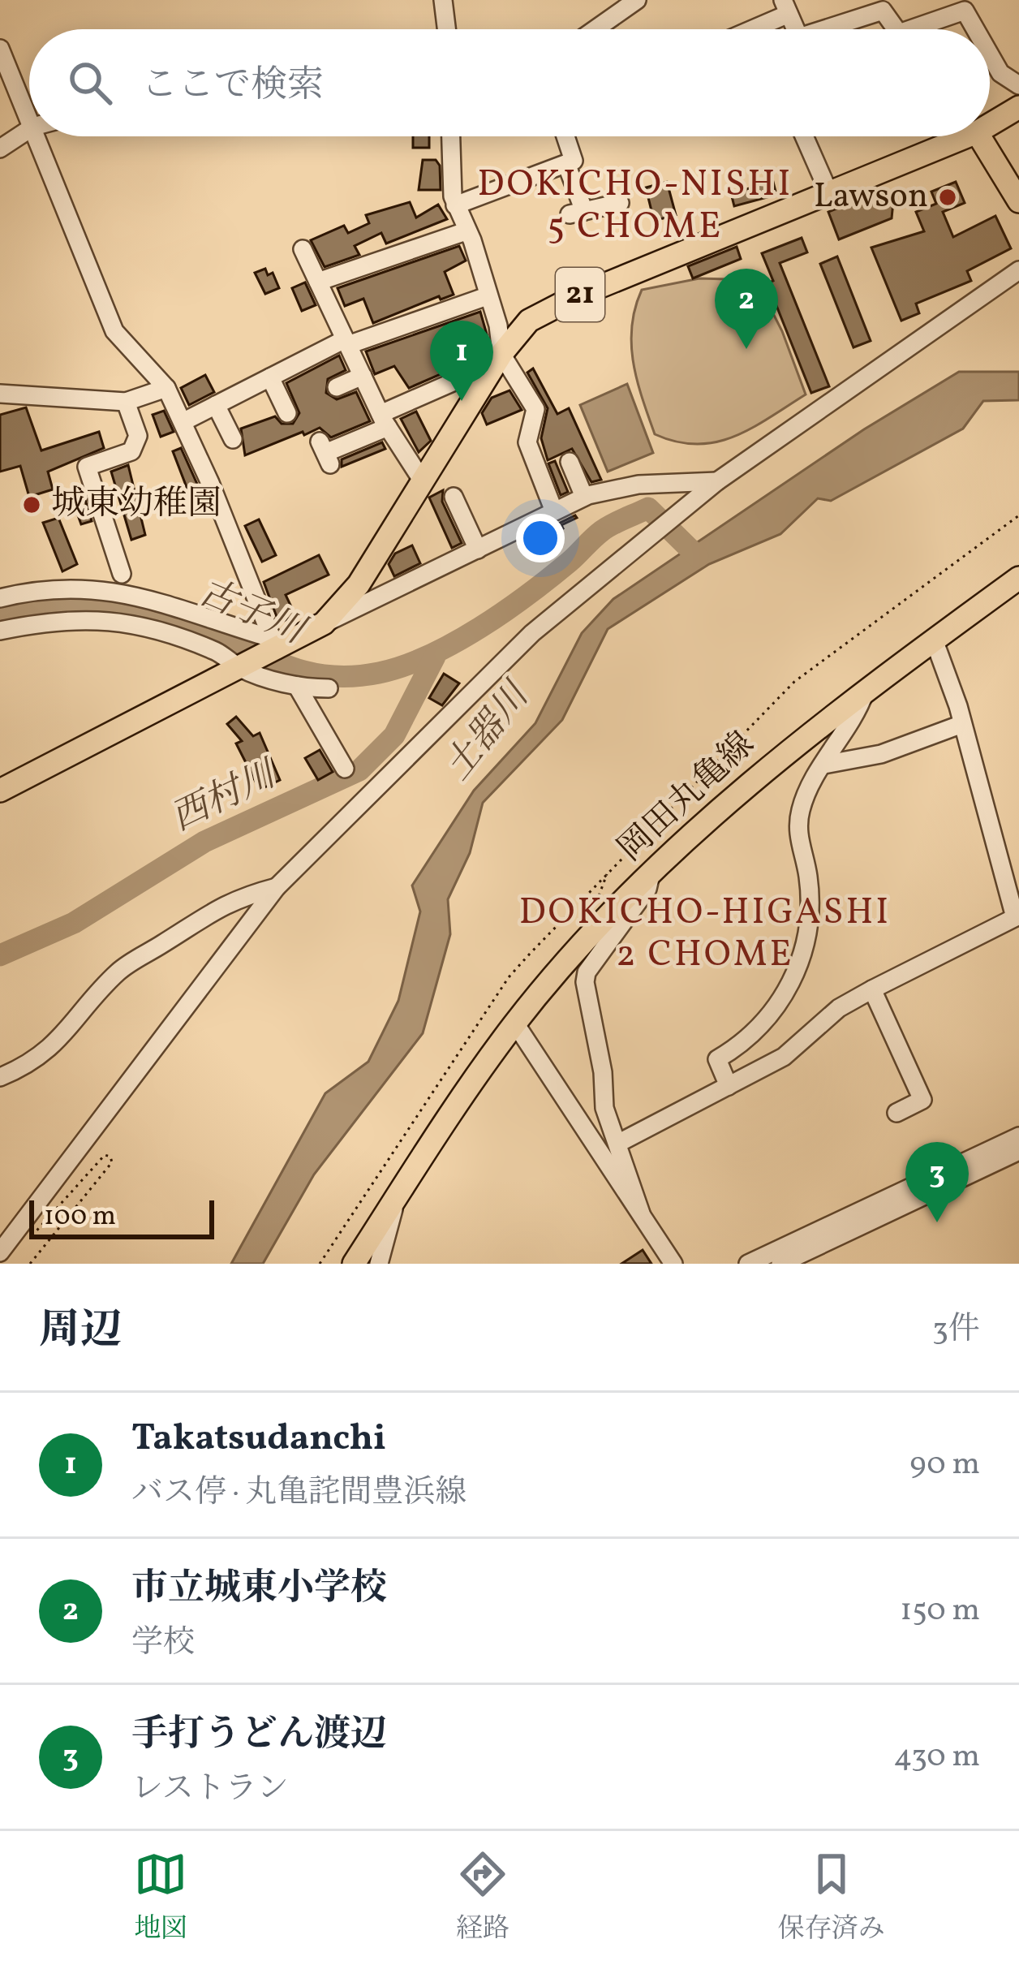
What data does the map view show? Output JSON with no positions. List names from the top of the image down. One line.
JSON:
{"streets":{"main road":["21","岡田丸亀線"]},"districts":["DOKICHO-NISHI 5 CHOME","DOKICHO-HIGASHI 2 CHOME"],"water":["古子川","土器川","西村川"],"places":["Lawson","城東幼稚園"],"scale_bar":"100 m","page":{"search":"ここで検索","pins":["2","1","3"],"scale":"100 m","heading":["周辺","3件"],"list":[{"mark":"1","name":"Takatsudanchi","note":"バス停 · 丸亀詫間豊浜線","value":"90 m"},{"mark":"2","name":"市立城東小学校","note":"学校","value":"150 m"},{"mark":"3","name":"手打うどん渡辺","note":"レストラン","value":"430 m"}],"nav":["地図","経路","保存済み"]}}
